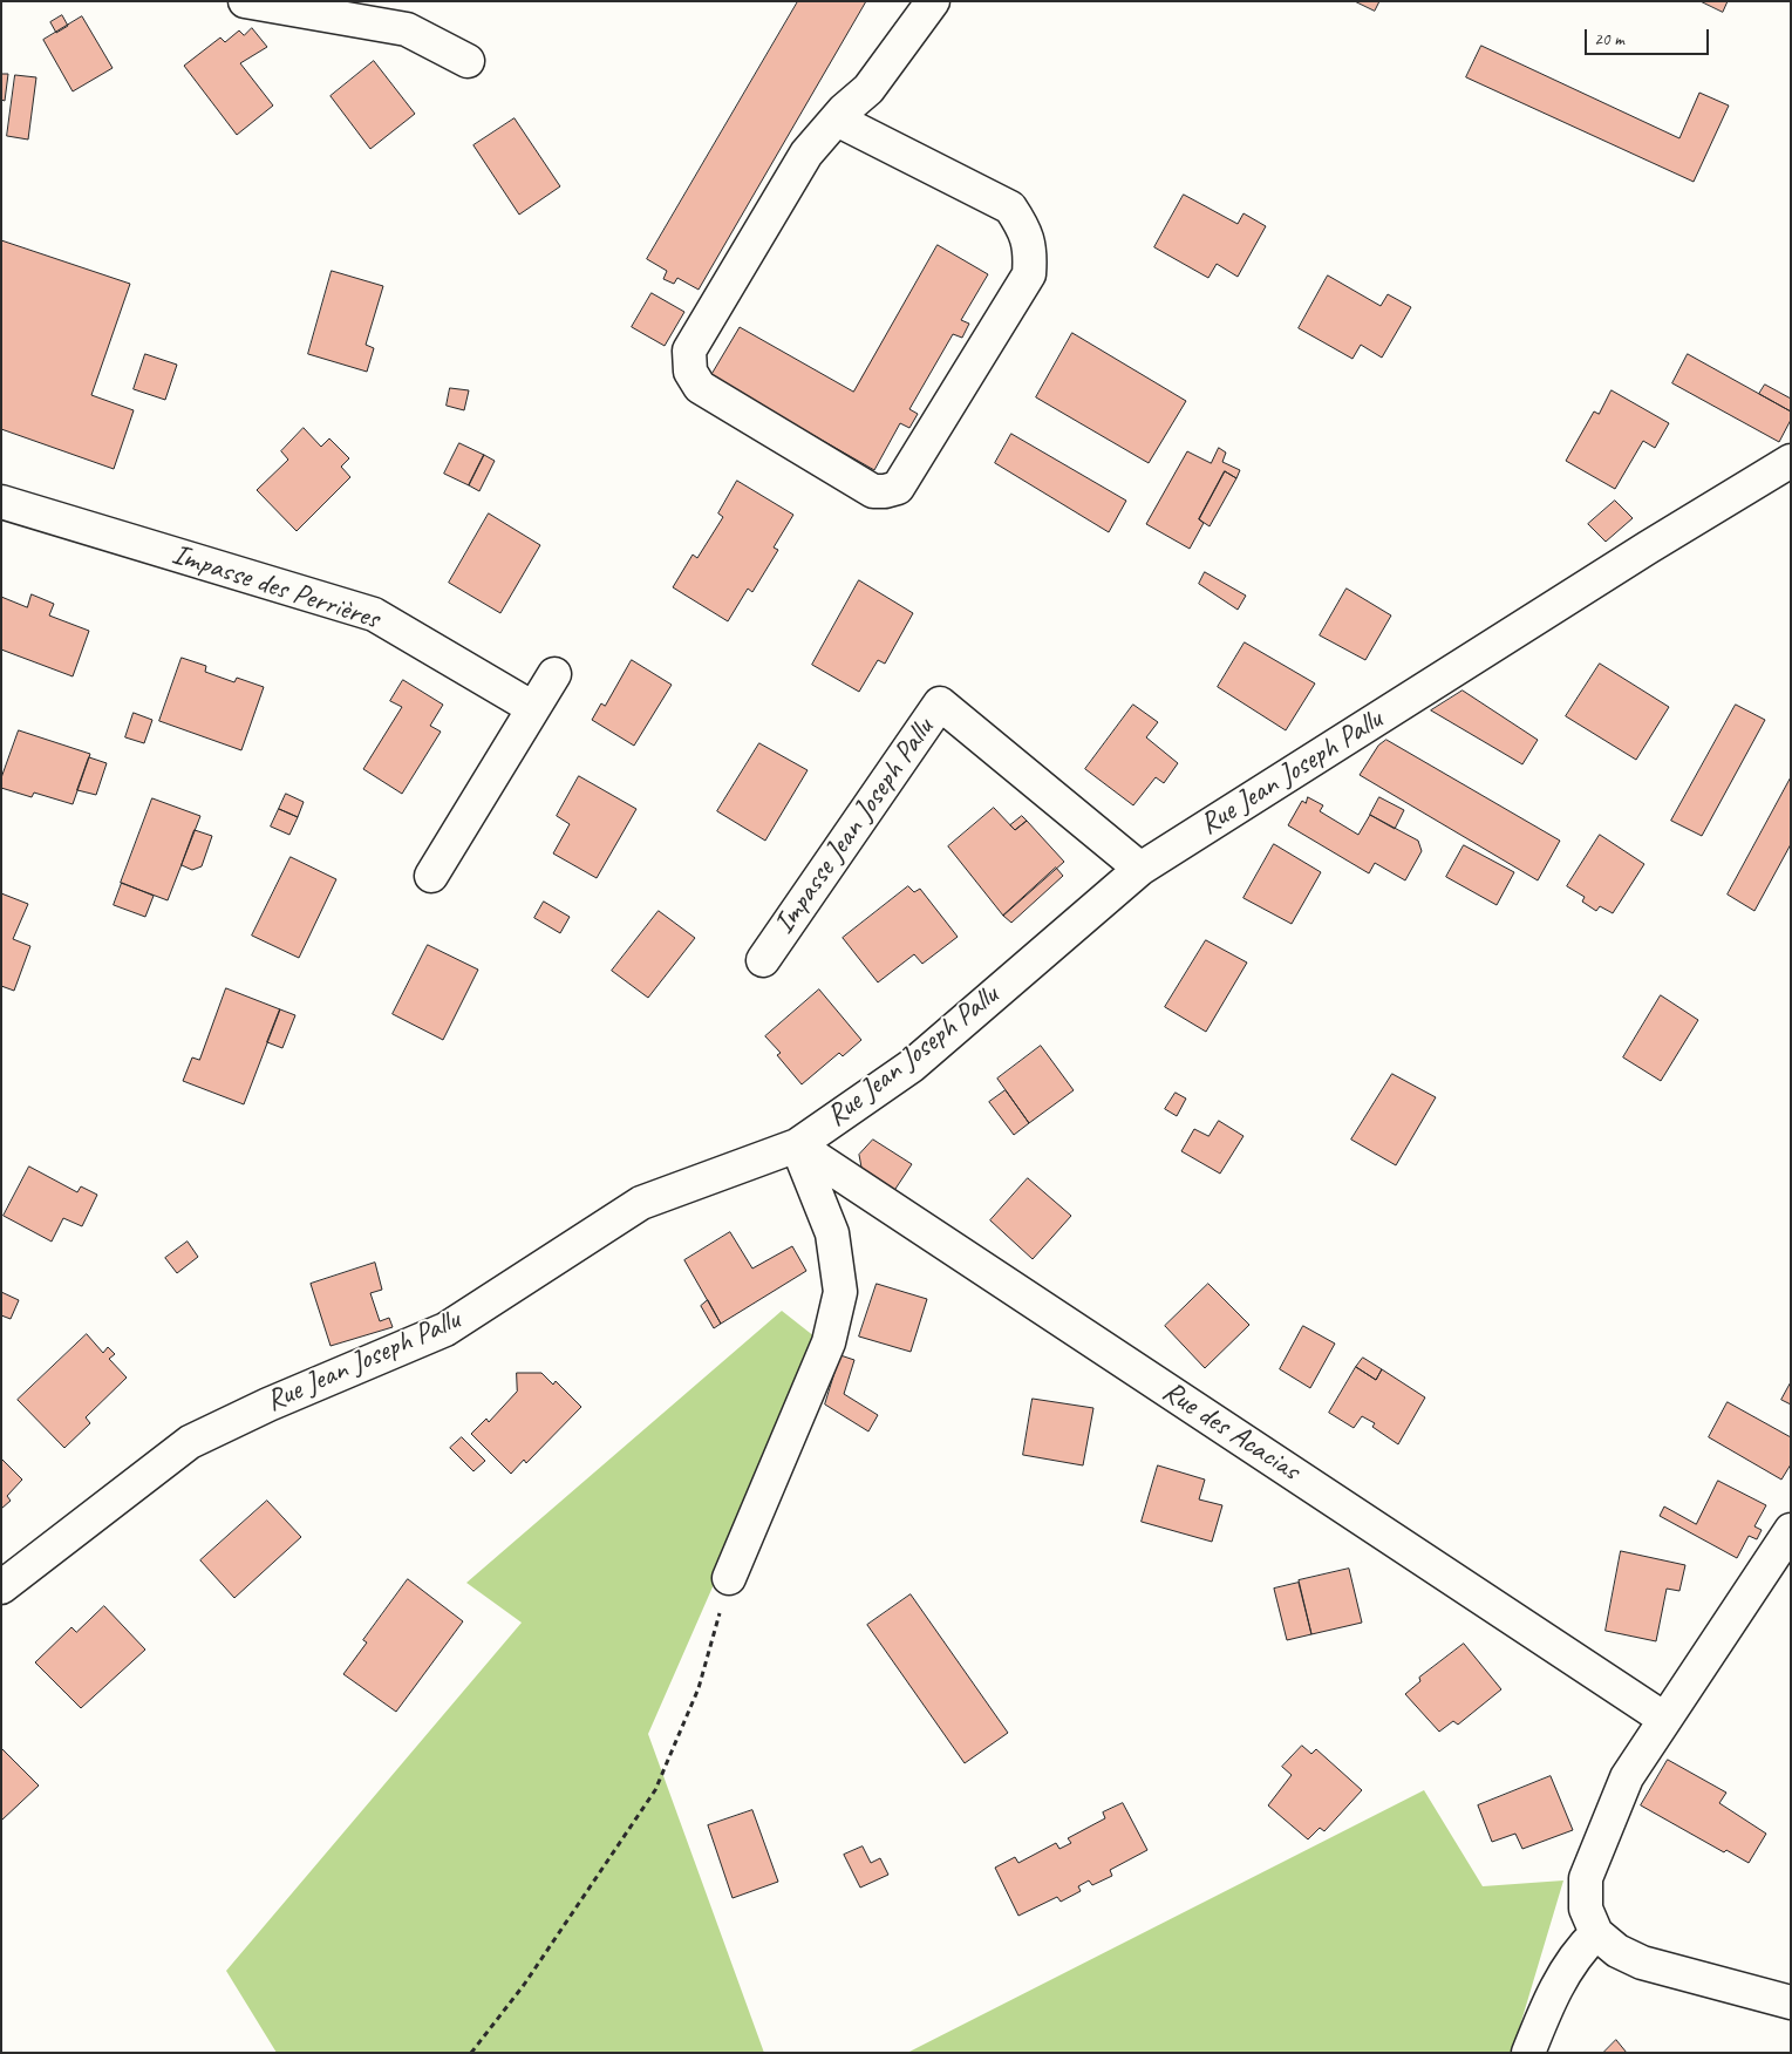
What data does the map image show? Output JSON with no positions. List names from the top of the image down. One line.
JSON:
{"streets":{"street":["Impasse des Perrières","Rue Jean Joseph Pallu","Impasse Jean Joseph Pallu","Rue des Acacias"]},"crossings":[["Rue Jean Joseph Pallu","Impasse Jean Joseph Pallu"],["Rue Jean Joseph Pallu","Rue des Acacias"]],"scale_bar":"20 m"}
